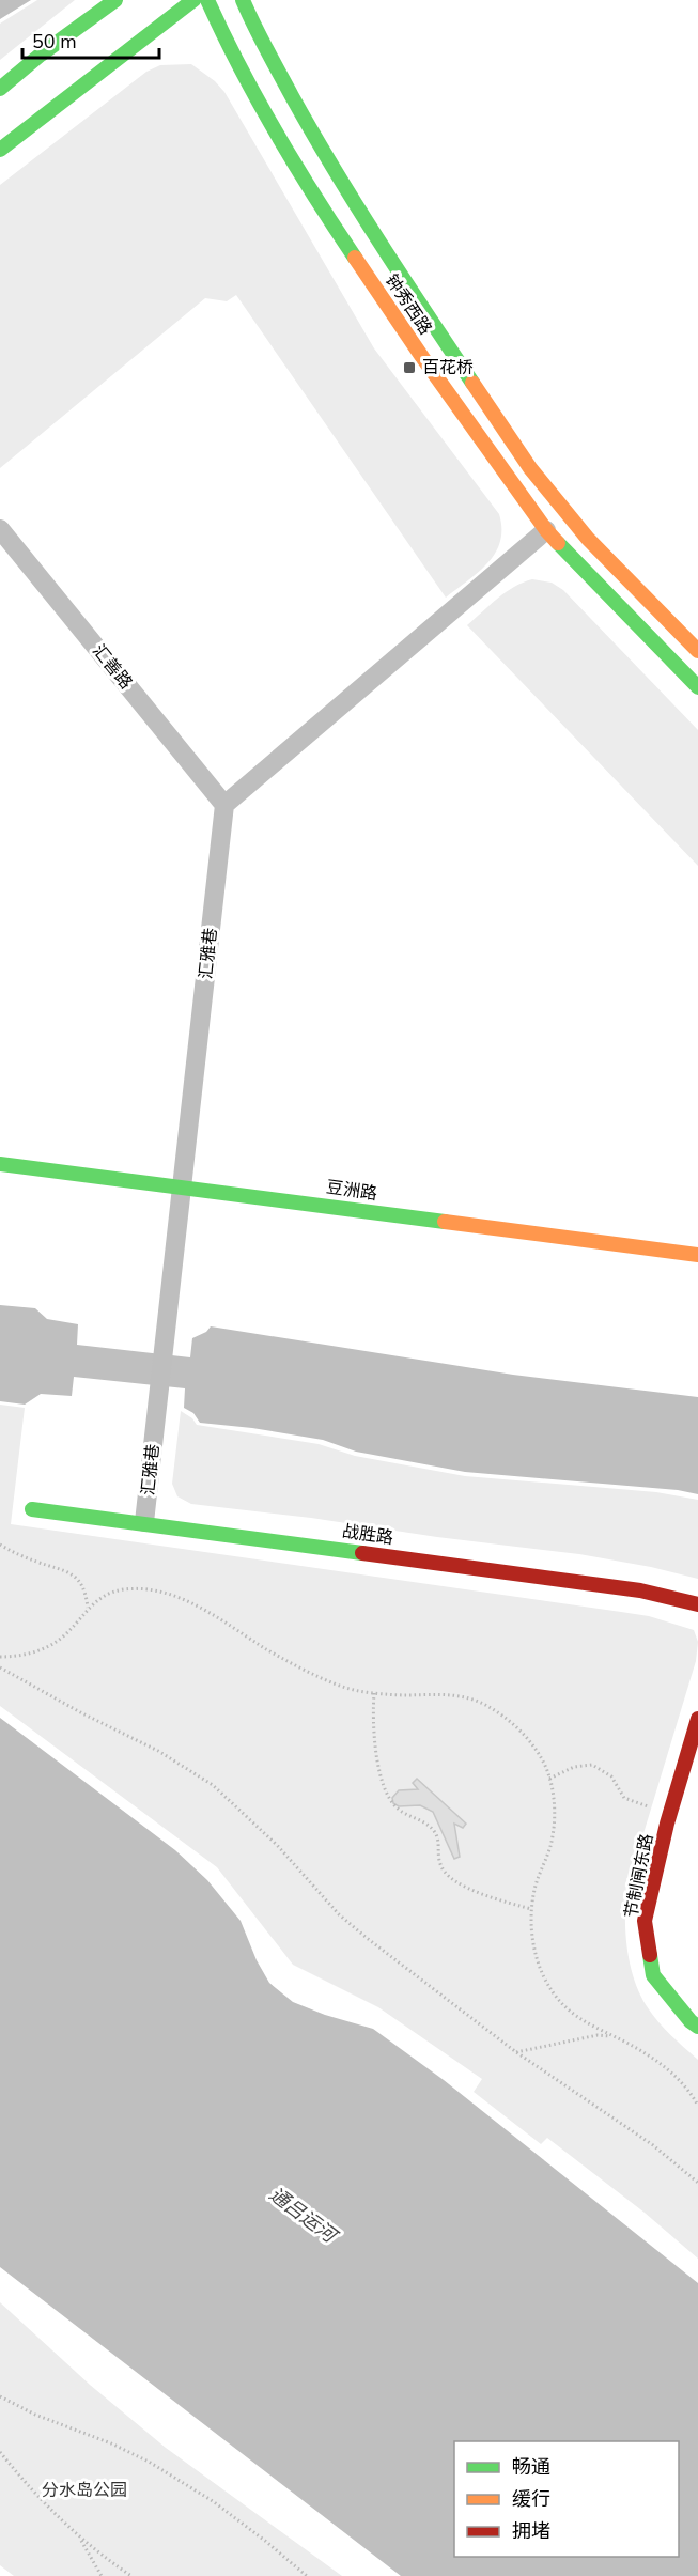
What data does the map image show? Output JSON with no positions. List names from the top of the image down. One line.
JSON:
{"streets":{"main road":["钟秀西路","豆洲路","战胜路","节制闸东路"],"street":["汇善路","汇雅巷"]},"crossings":[["汇善路","汇雅巷"],["汇雅巷","豆洲路"],["汇雅巷","战胜路"]],"water":["通吕运河"],"parks":["分水岛公园"],"places":{"transit":["百花桥"]},"legend":["畅通","缓行","拥堵"],"scale_bar":"50 m"}
